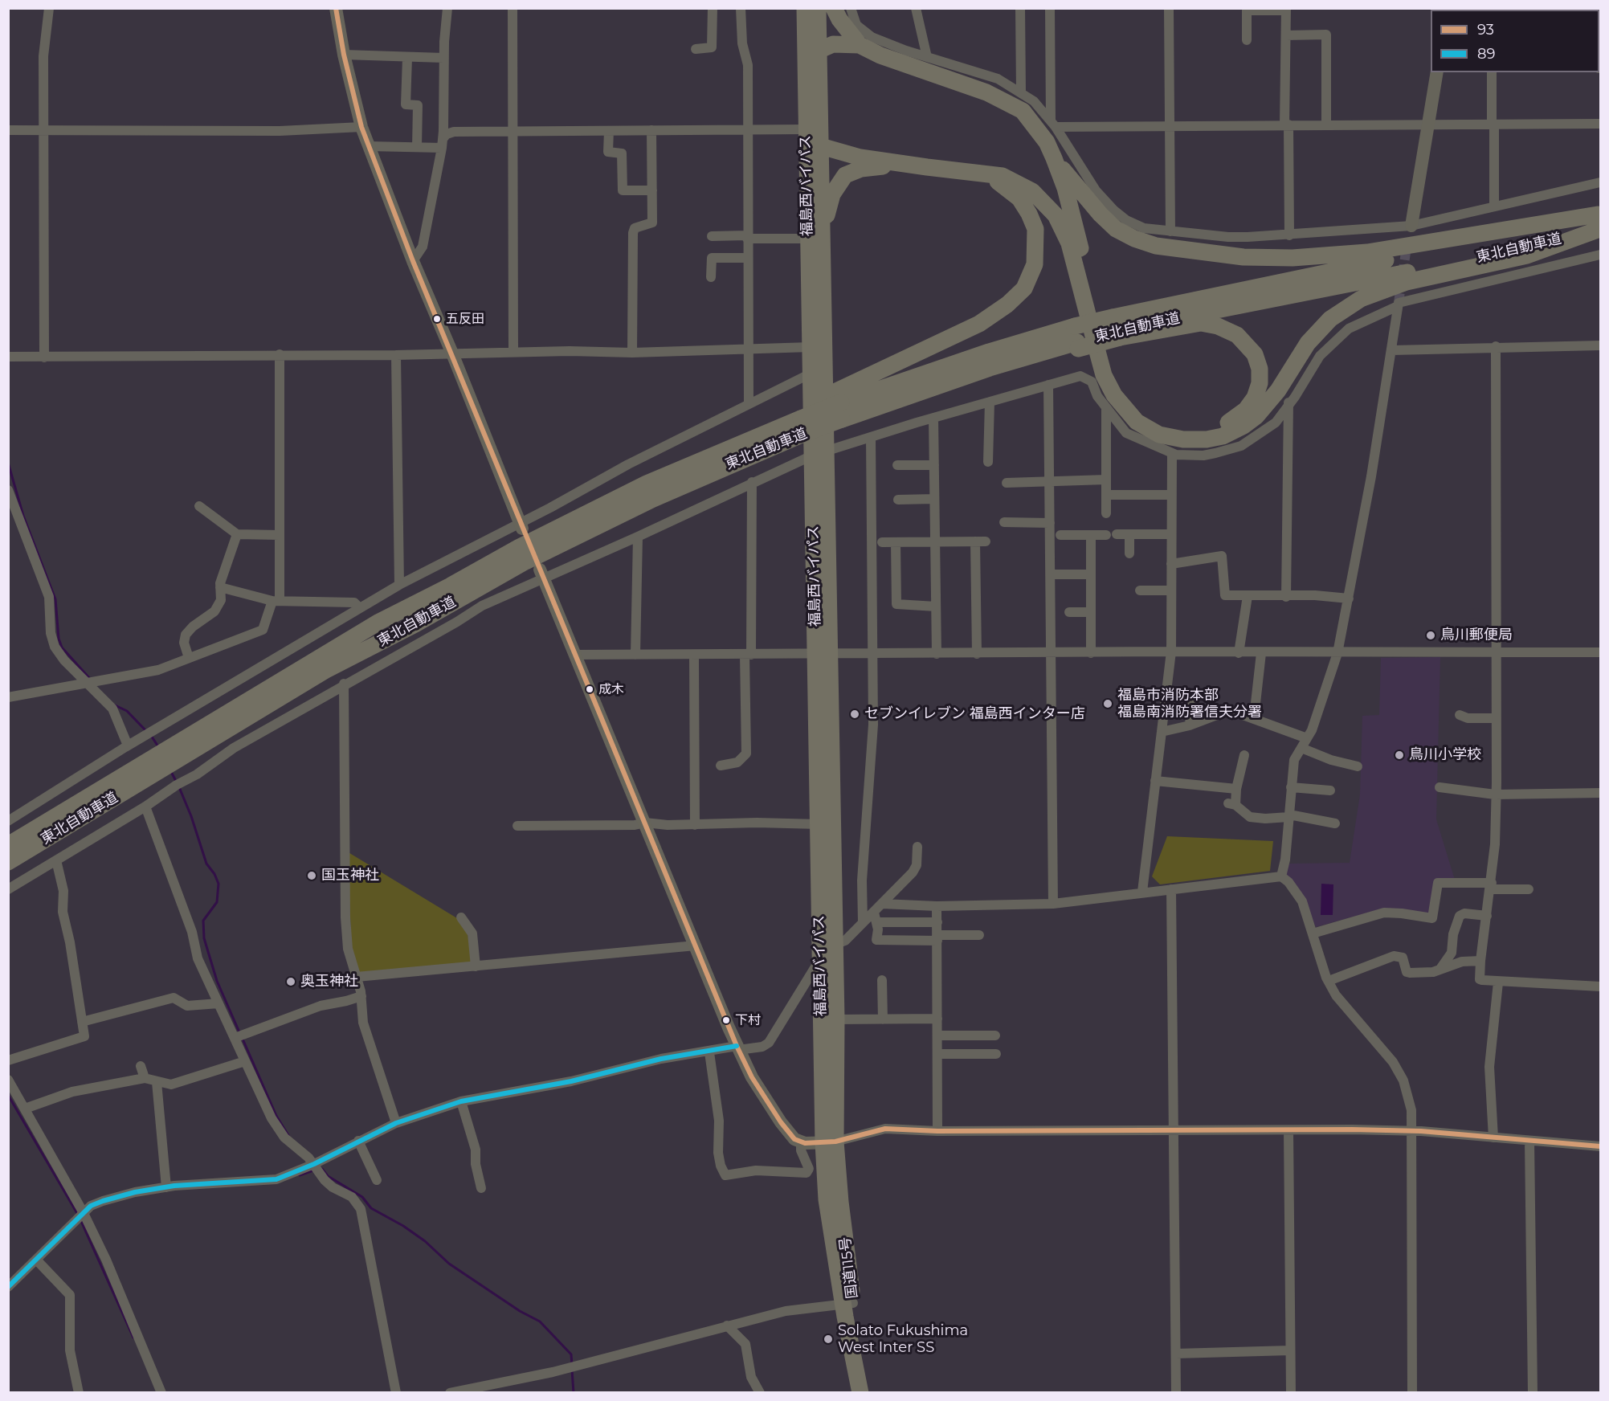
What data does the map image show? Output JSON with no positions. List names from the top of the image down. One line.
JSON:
{"streets":{"highway":["福島西バイパス","東北自動車道","国道115号"]},"crossings":[["福島西バイパス","国道115号"]],"places":["五反田","鳥川郵便局","成木","福島市消防本部 福島南消防署信夫分署","セブンイレブン 福島西インター店","鳥川小学校","国玉神社","奥玉神社","下村","Solato Fukushima West Inter SS"],"lines":["transit line 93","transit line 89"],"legend":["93","89"]}
